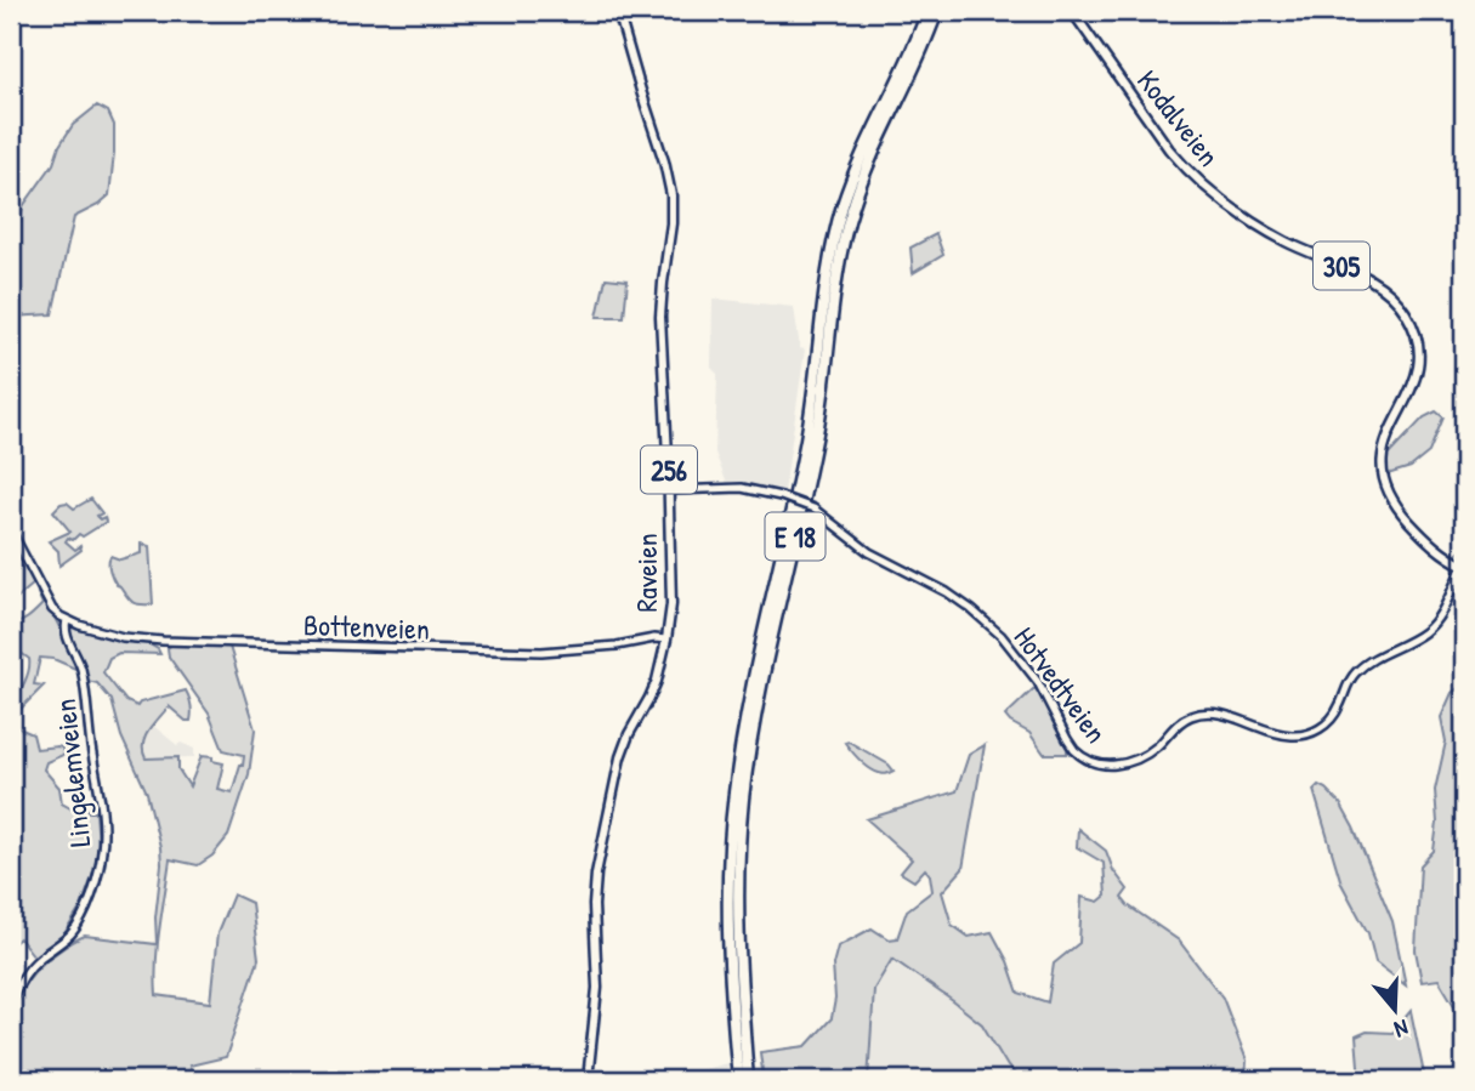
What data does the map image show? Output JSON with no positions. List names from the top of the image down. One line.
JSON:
{"streets":{"highway":["E 18"],"main road":["Kodalveien","305","256","Raveien","Bottenveien","Hotvedtveien","Lingelemveien"]},"crossings":[["Kodalveien","Hotvedtveien"],["Raveien","Bottenveien"],["Raveien","Hotvedtveien"],["Bottenveien","Lingelemveien"]],"north":"bottom"}
